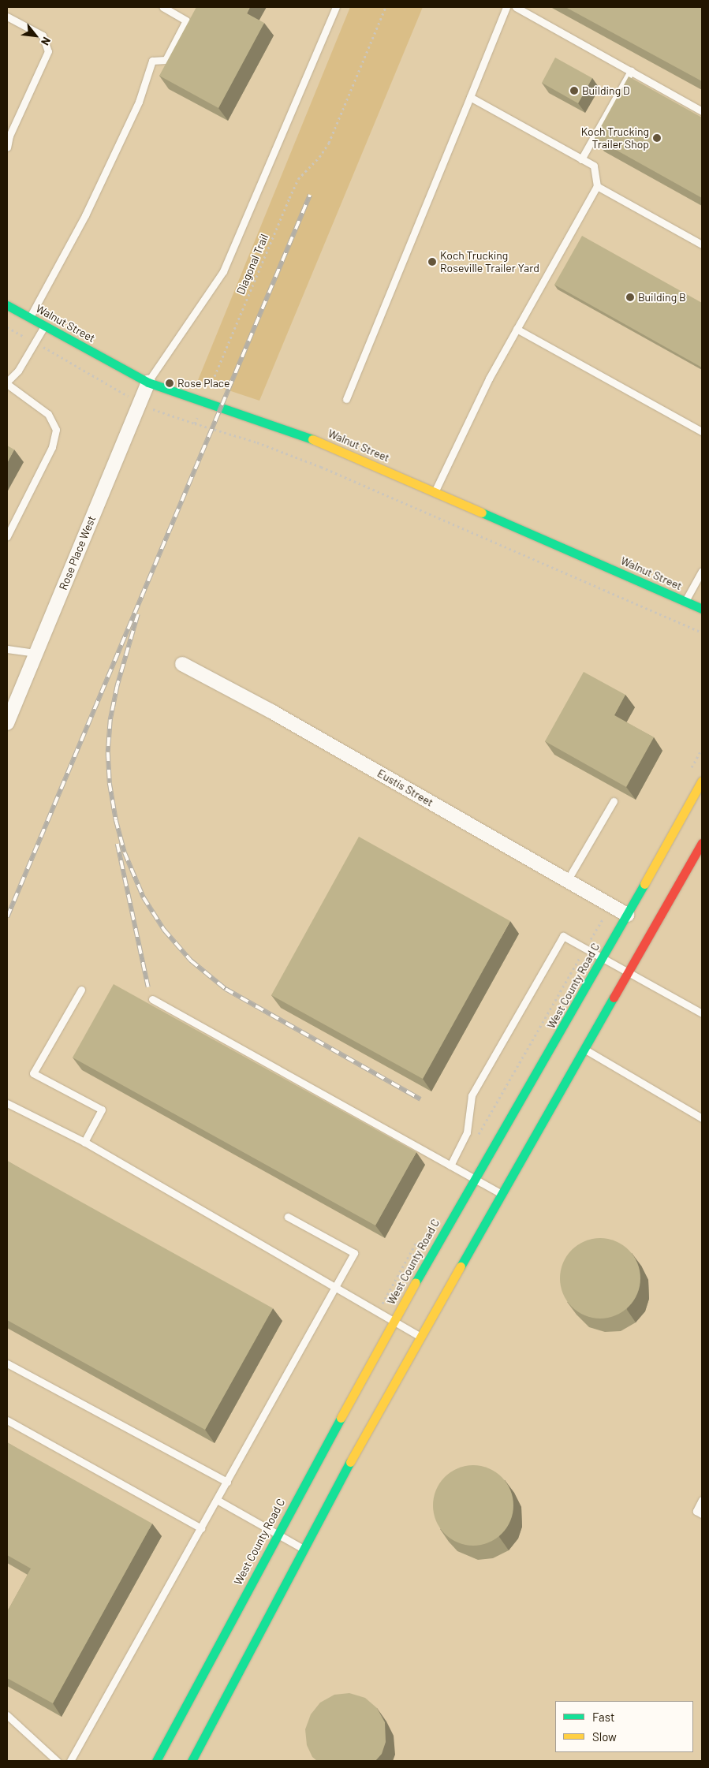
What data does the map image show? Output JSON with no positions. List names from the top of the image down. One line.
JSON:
{"streets":{"main road":["Walnut Street","West County Road C"],"street":["Rose Place West","Eustis Street"],"path":["Diagonal Trail"]},"crossings":[["Diagonal Trail","Walnut Street"],["Walnut Street","Rose Place West"],["Eustis Street","West County Road C"]],"places":["Building D","Koch Trucking Trailer Shop","Koch Trucking Roseville Trailer Yard","Building B","Rose Place"],"legend":["Fast","Slow"],"north":"bottom right"}
